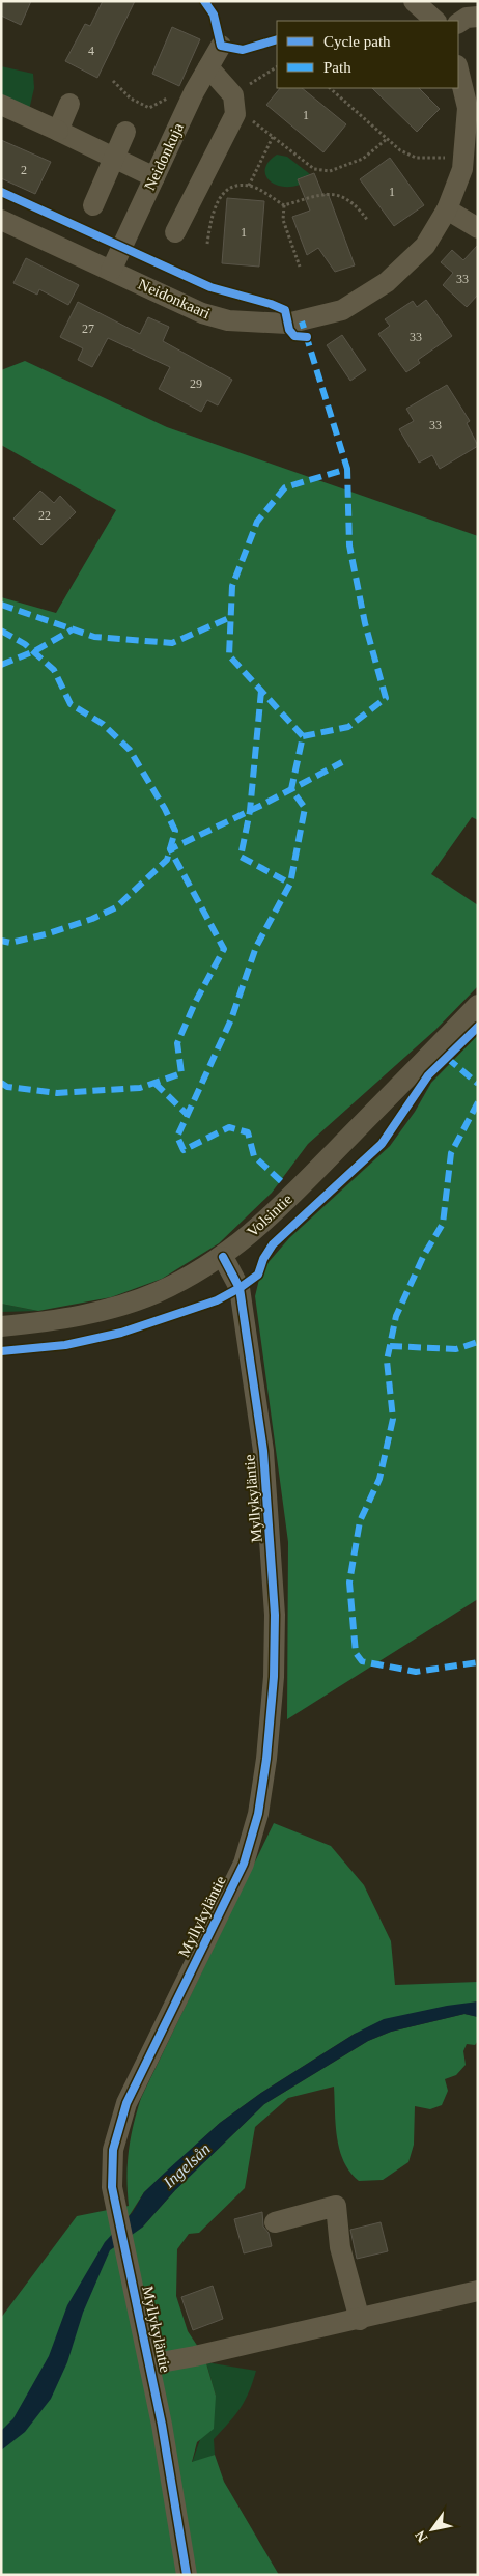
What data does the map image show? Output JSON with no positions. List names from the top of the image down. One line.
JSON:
{"streets":{"street":["Neidonkuja","Neidonkaari","Volsintie","Myllykyläntie"]},"crossings":[["Neidonkuja","Neidonkaari"],["Volsintie","Myllykyläntie"]],"water":["Ingelsån"],"house_numbers":["4","1","2","1","1","33","27","33","29","33","22"],"legend":["Cycle path","Path"],"north":"bottom left"}
